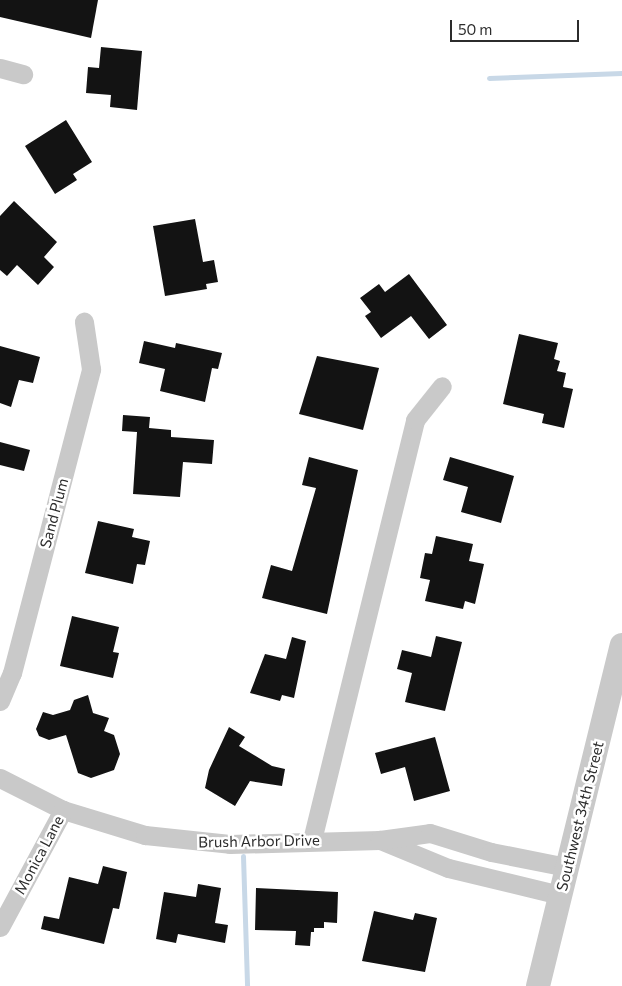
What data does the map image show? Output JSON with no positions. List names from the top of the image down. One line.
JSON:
{"streets":{"street":["Sand Plum","Southwest 34th Street","Brush Arbor Drive","Monica Lane"]},"crossings":[["Southwest 34th Street","Brush Arbor Drive"],["Brush Arbor Drive","Monica Lane"]],"scale_bar":"50 m"}
